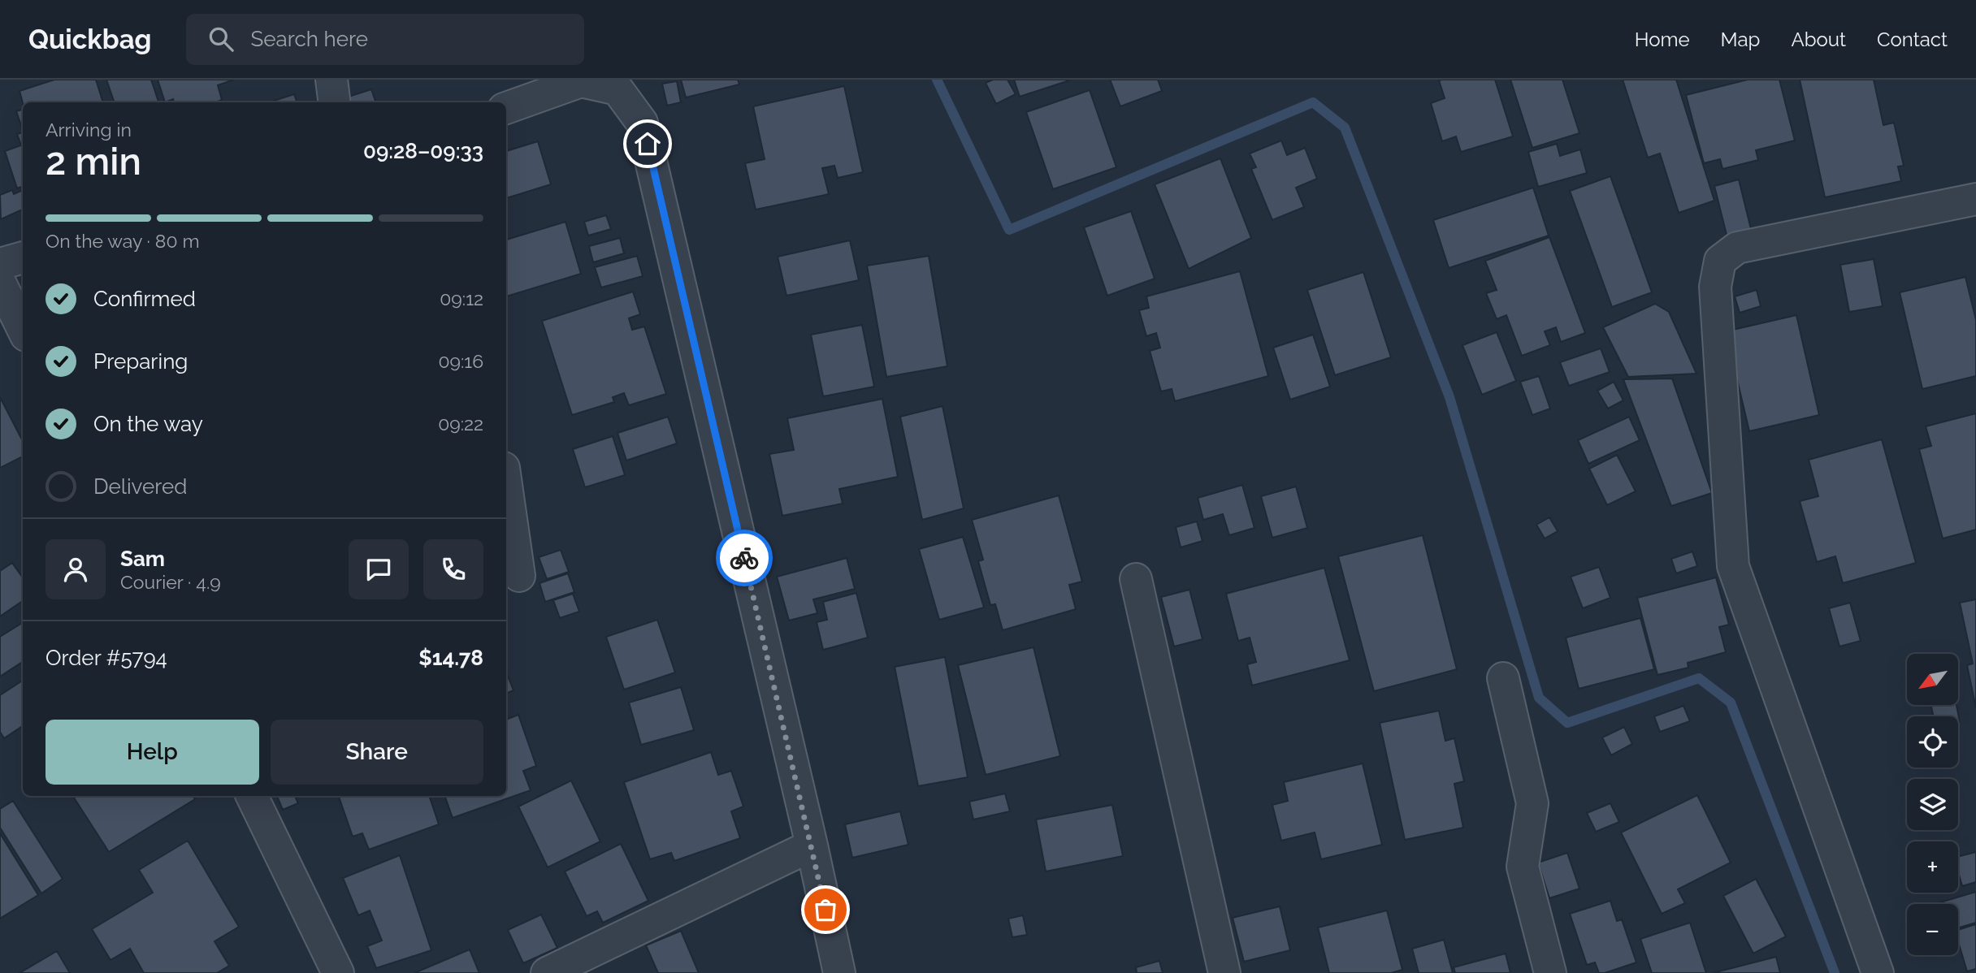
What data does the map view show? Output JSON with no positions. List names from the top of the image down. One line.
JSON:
{"north":"bottom left","page":{"header":"Quickbag","search":"Search here","nav":["Home","Map","About","Contact"],"heading":["2 min","Arriving in","09:28–09:33"],"panel":["Sam","Courier · 4.9","Order #5794","$14.78"],"bar":"On the way · 80 m","list":[["Confirmed","09:12"],["Preparing","09:16"],["On the way","09:22"],"Delivered"],"map_buttons":["+","−"],"buttons":["Help","Share"]}}
